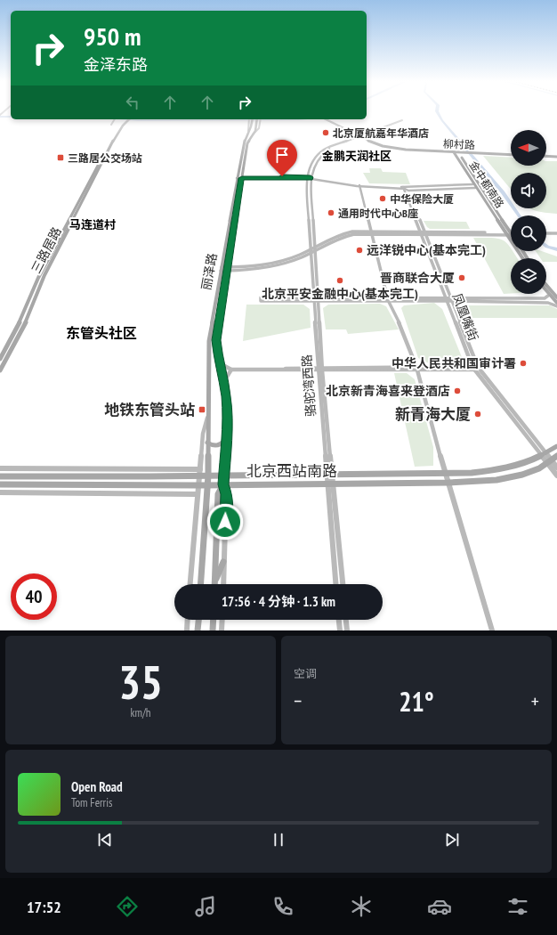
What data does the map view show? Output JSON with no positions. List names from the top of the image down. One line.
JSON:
{"streets":{"main road":["柳村路","金中都南路","三路居路","丽泽路","北京西站南路"],"street":["凤凰嘴街","骆驼湾西路"]},"crossings":[["柳村路","金中都南路"],["丽泽路","北京西站南路"],["凤凰嘴街","北京西站南路"],["骆驼湾西路","北京西站南路"]],"districts":["金鹏天润社区","马连道村","东管头社区"],"places":{"other":["北京厦航嘉年华酒店","中华保险大厦","通用时代中心B座","远洋锐中心(基本完工)","晋商联合大厦","北京平安金融中心(基本完工)","中华人民共和国审计署","北京新青海喜来登酒店","新青海大厦"],"transit":["三路居公交场站","地铁东管头站"]},"north":"left","page":{"turn":["950 m","金泽东路"],"limit":"40","trip":"17:56 · 4 分钟 · 1.3 km","tile":[["35","km/h"],"空调"],"heat":["−","21°","+"],"song":["Open Road","Tom Ferris"],"tabs":"17:52"}}
